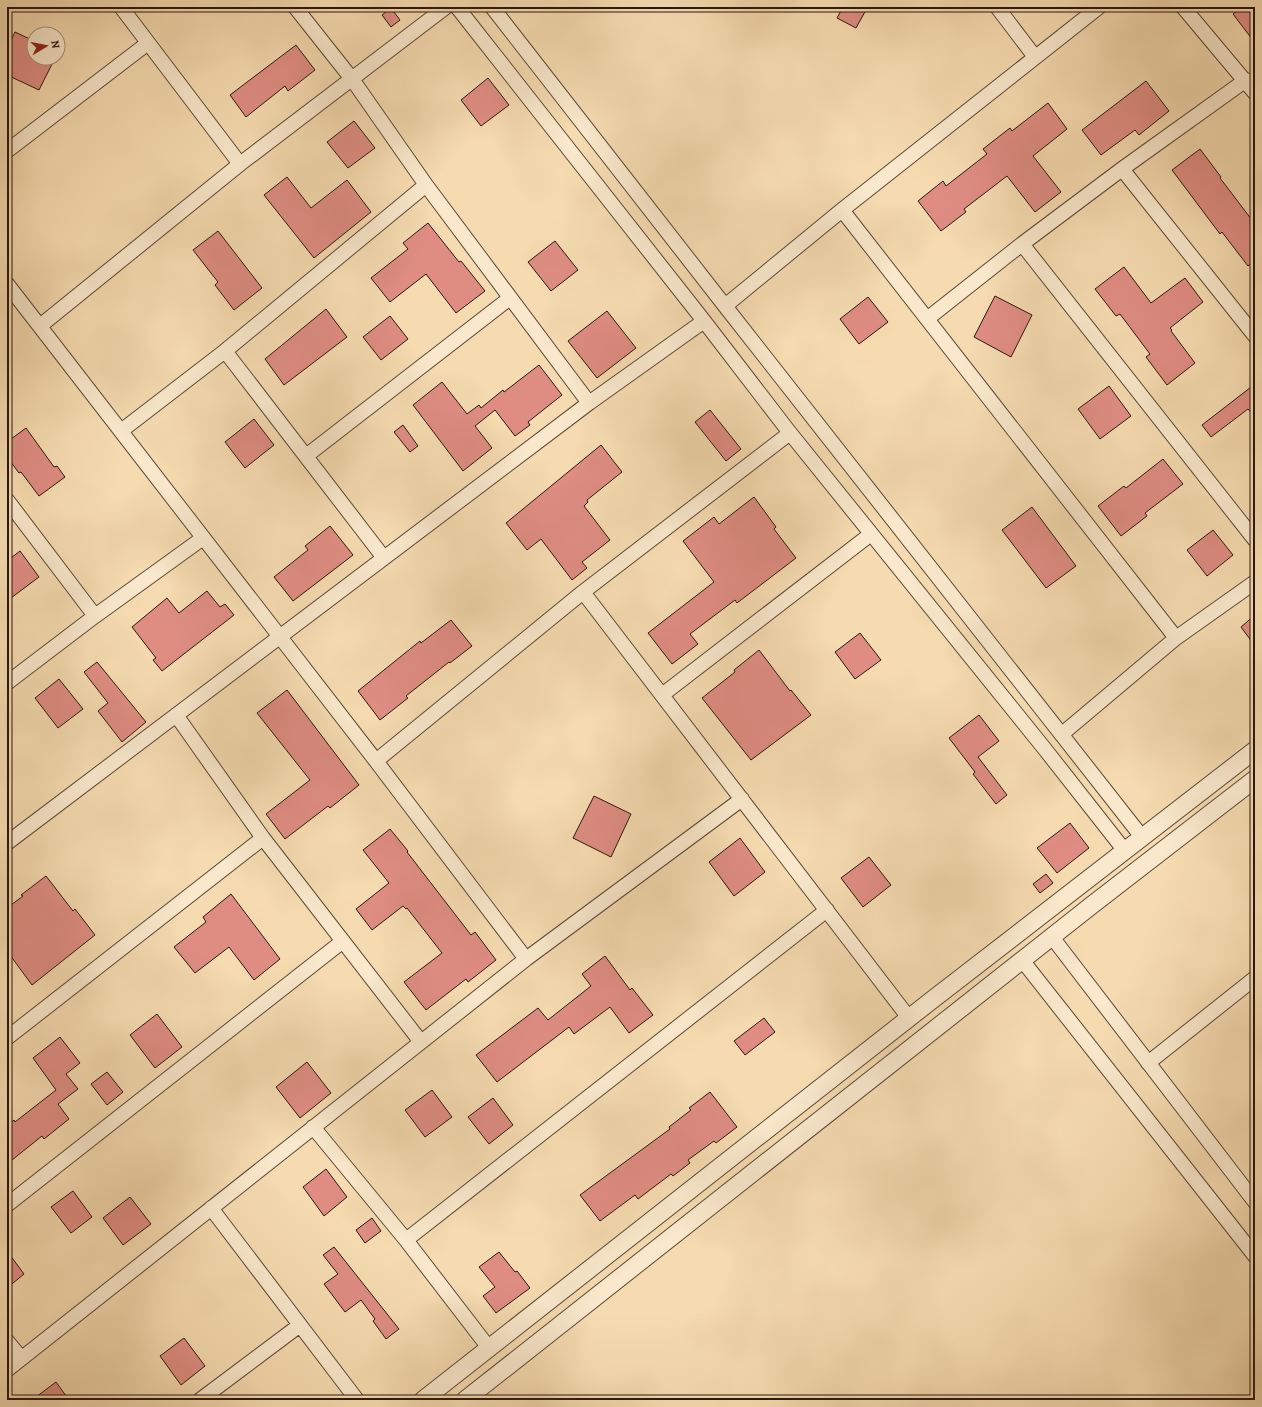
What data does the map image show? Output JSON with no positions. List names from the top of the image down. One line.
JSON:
{"north":"right"}
